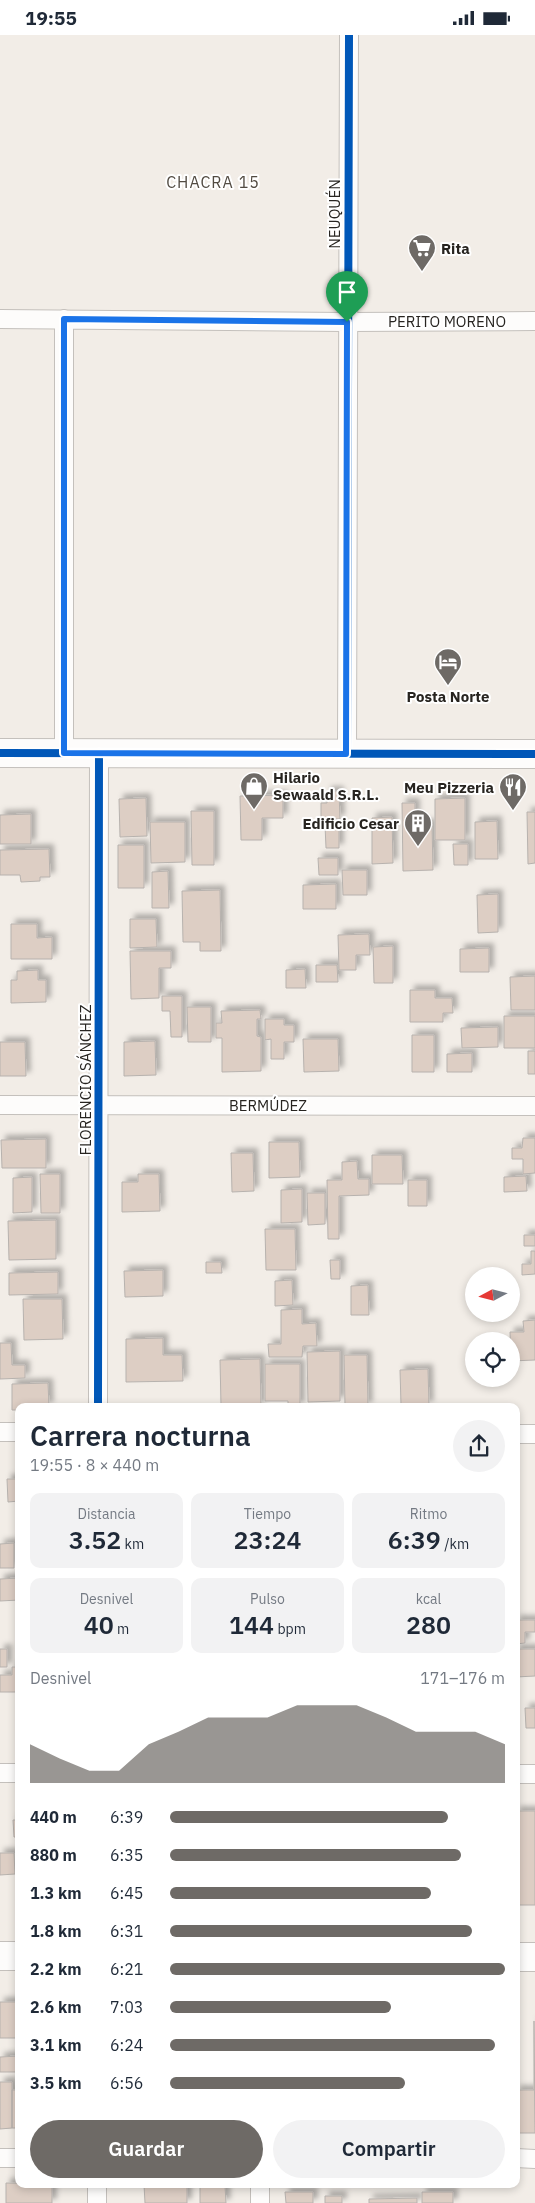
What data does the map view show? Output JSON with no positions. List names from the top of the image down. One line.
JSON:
{"streets":{"street":["NEUQUÉN","PERITO MORENO","FLORENCIO SÁNCHEZ","BERMÚDEZ"]},"crossings":[["NEUQUÉN","PERITO MORENO"],["FLORENCIO SÁNCHEZ","BERMÚDEZ"]],"districts":["CHACRA 15"],"places":{"supermarket":["Rita"],"hotel":["Posta Norte"],"shop":["Hilario Sewaald S.R.L."],"restaurant":["Meu Pizzeria"],"building":["Edificio Cesar"]},"north":"left","page":{"status":"19:55","heading":["Carrera nocturna","19:55 · 8 × 440 m"],"stats":[["Distancia","3.52 km"],["Tiempo","23:24"],["Ritmo","6:39 /km"],["Desnivel","40 m"],["Pulso","144 bpm"],["kcal","280"]],"chart":["Desnivel","171–176 m"],"list":[{"name":"440 m","note":"6:39"},{"name":"880 m","note":"6:35"},{"name":"1.3 km","note":"6:45"},{"name":"1.8 km","note":"6:31"},{"name":"2.2 km","note":"6:21"},{"name":"2.6 km","note":"7:03"},{"name":"3.1 km","note":"6:24"},{"name":"3.5 km","note":"6:56"}],"buttons":["Guardar","Compartir"]}}
